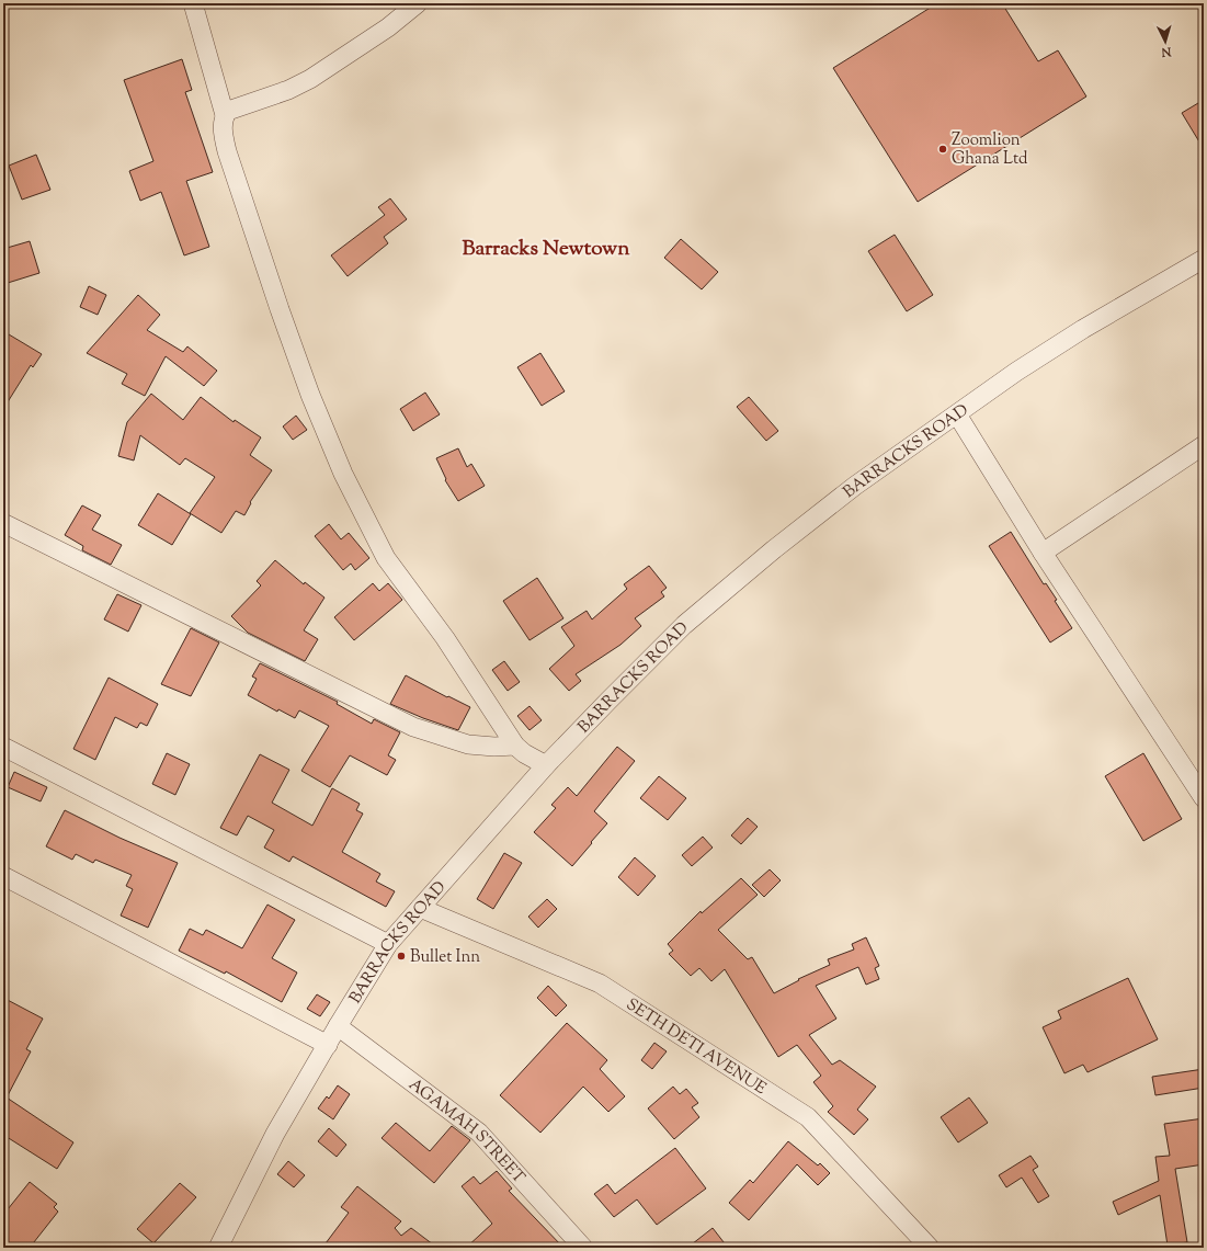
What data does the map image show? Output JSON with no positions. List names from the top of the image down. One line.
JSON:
{"streets":{"street":["BARRACKS ROAD","SETH DETI AVENUE","AGAMAH STREET"]},"crossings":[["BARRACKS ROAD","SETH DETI AVENUE"],["BARRACKS ROAD","AGAMAH STREET"]],"districts":["Barracks Newtown"],"places":["Zoomlion Ghana Ltd","Bullet Inn"],"north":"bottom"}
